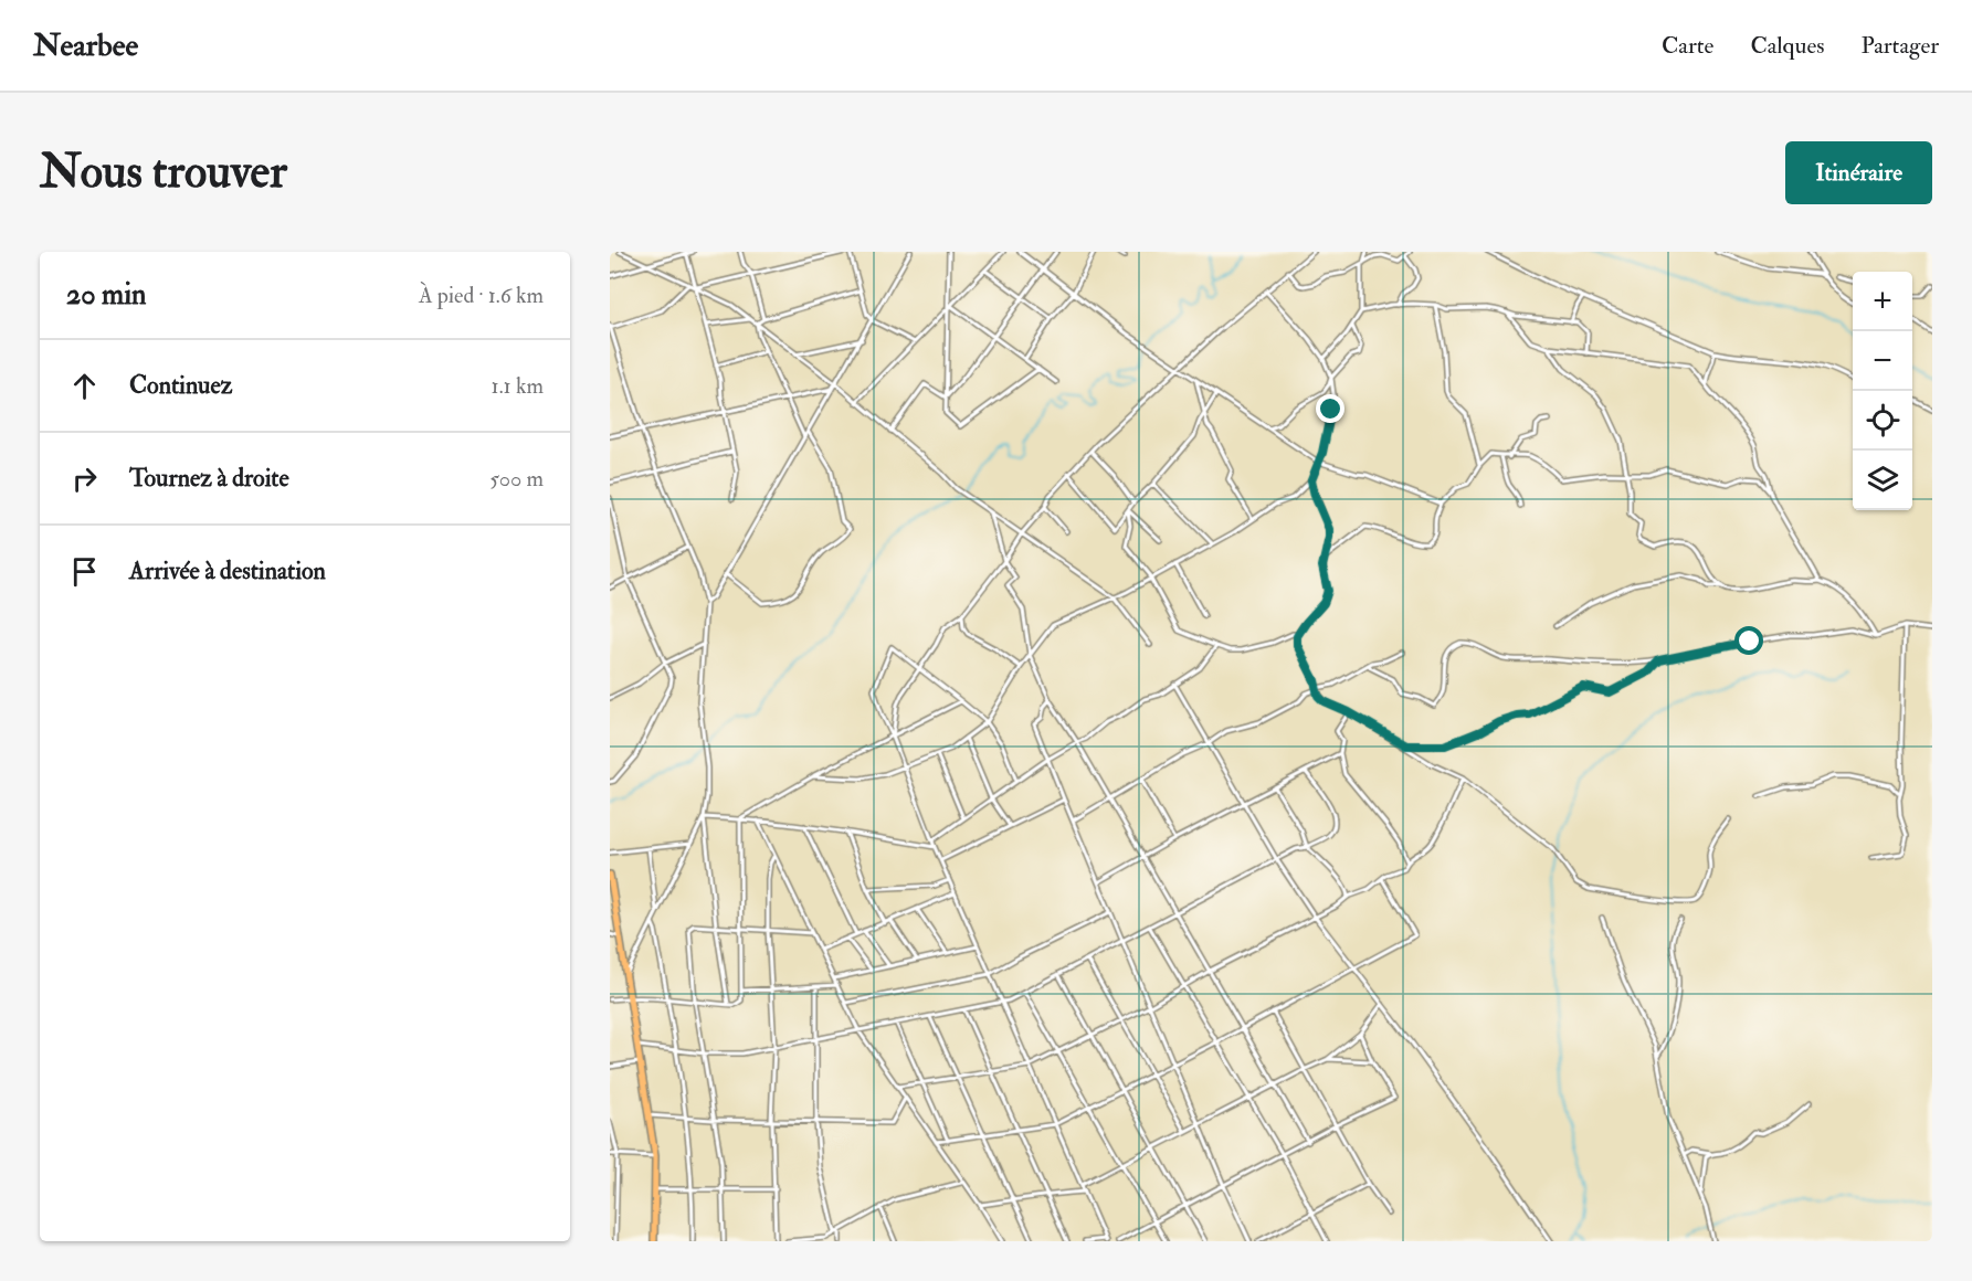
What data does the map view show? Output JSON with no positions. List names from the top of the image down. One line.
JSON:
{"page":{"header":"Nearbee","nav":["Carte","Calques","Partager"],"buttons":"Itinéraire","title":"Nous trouver","heading":["20 min","À pied · 1.6 km"],"map_buttons":["+","−"],"list":[["Continuez","1.1 km"],["Tournez à droite","500 m"],"Arrivée à destination"]}}
